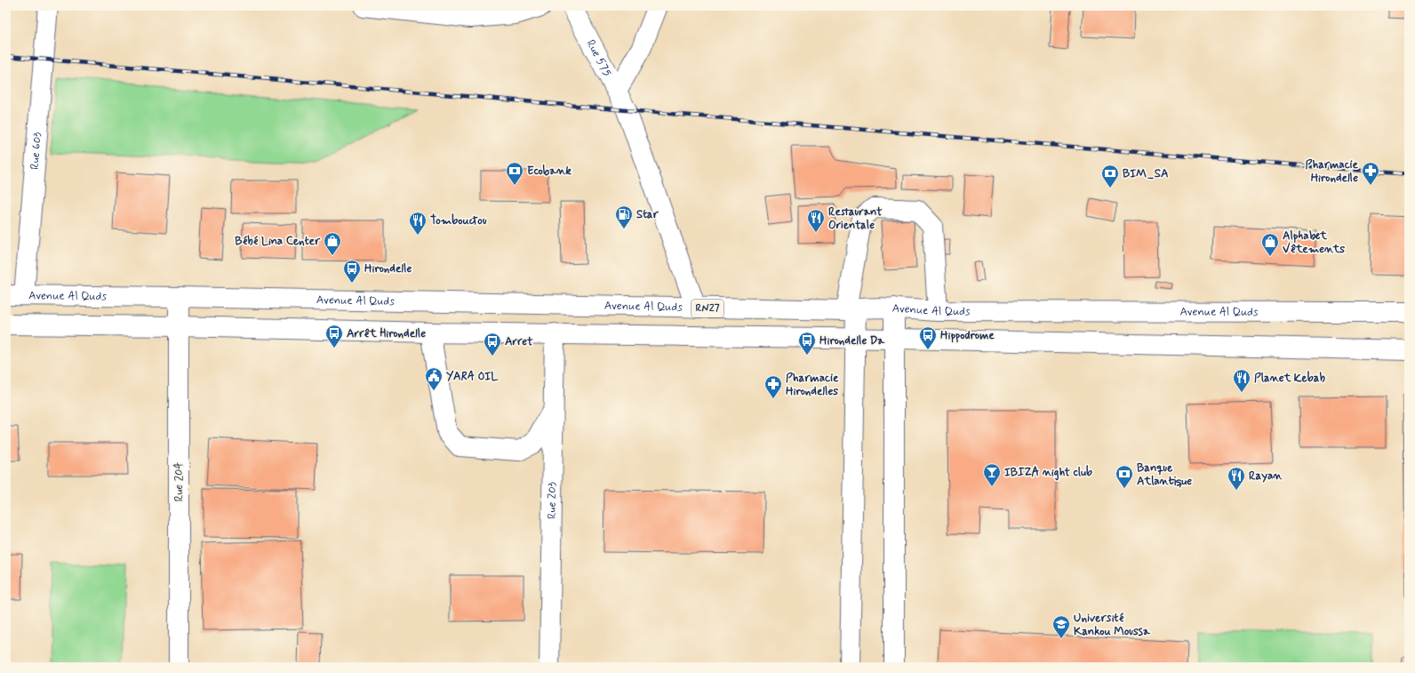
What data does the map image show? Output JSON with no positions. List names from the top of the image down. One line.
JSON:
{"streets":{"main road":["Rue 575","Rue 603","Avenue Al Quds","RN27","Rue 204","Rue 203"]},"crossings":[["Rue 575","Avenue Al Quds"],["Rue 603","Avenue Al Quds"],["Avenue Al Quds","Rue 204"]],"places":{"bank":["Ecobank","BIM_SA","Banque Atlantique"],"pharmacy":["Pharmacie Hirondelle","Pharmacie Hirondelles"],"fuel station":["Star"],"restaurant":["Restaurant Orientale","Tombouctou","Planet Kebab","Rayan"],"shop":["Bébé Lina Center","Alphabet Vêtements"],"bus stop":["Hirondelle","Arrêt Hirondelle","Hippodrome","Hirondelle Da","Arret"],"public building":["YARA OIL"],"bar":["IBIZA night club"],"school or university":["Université Kankou Moussa"]}}
